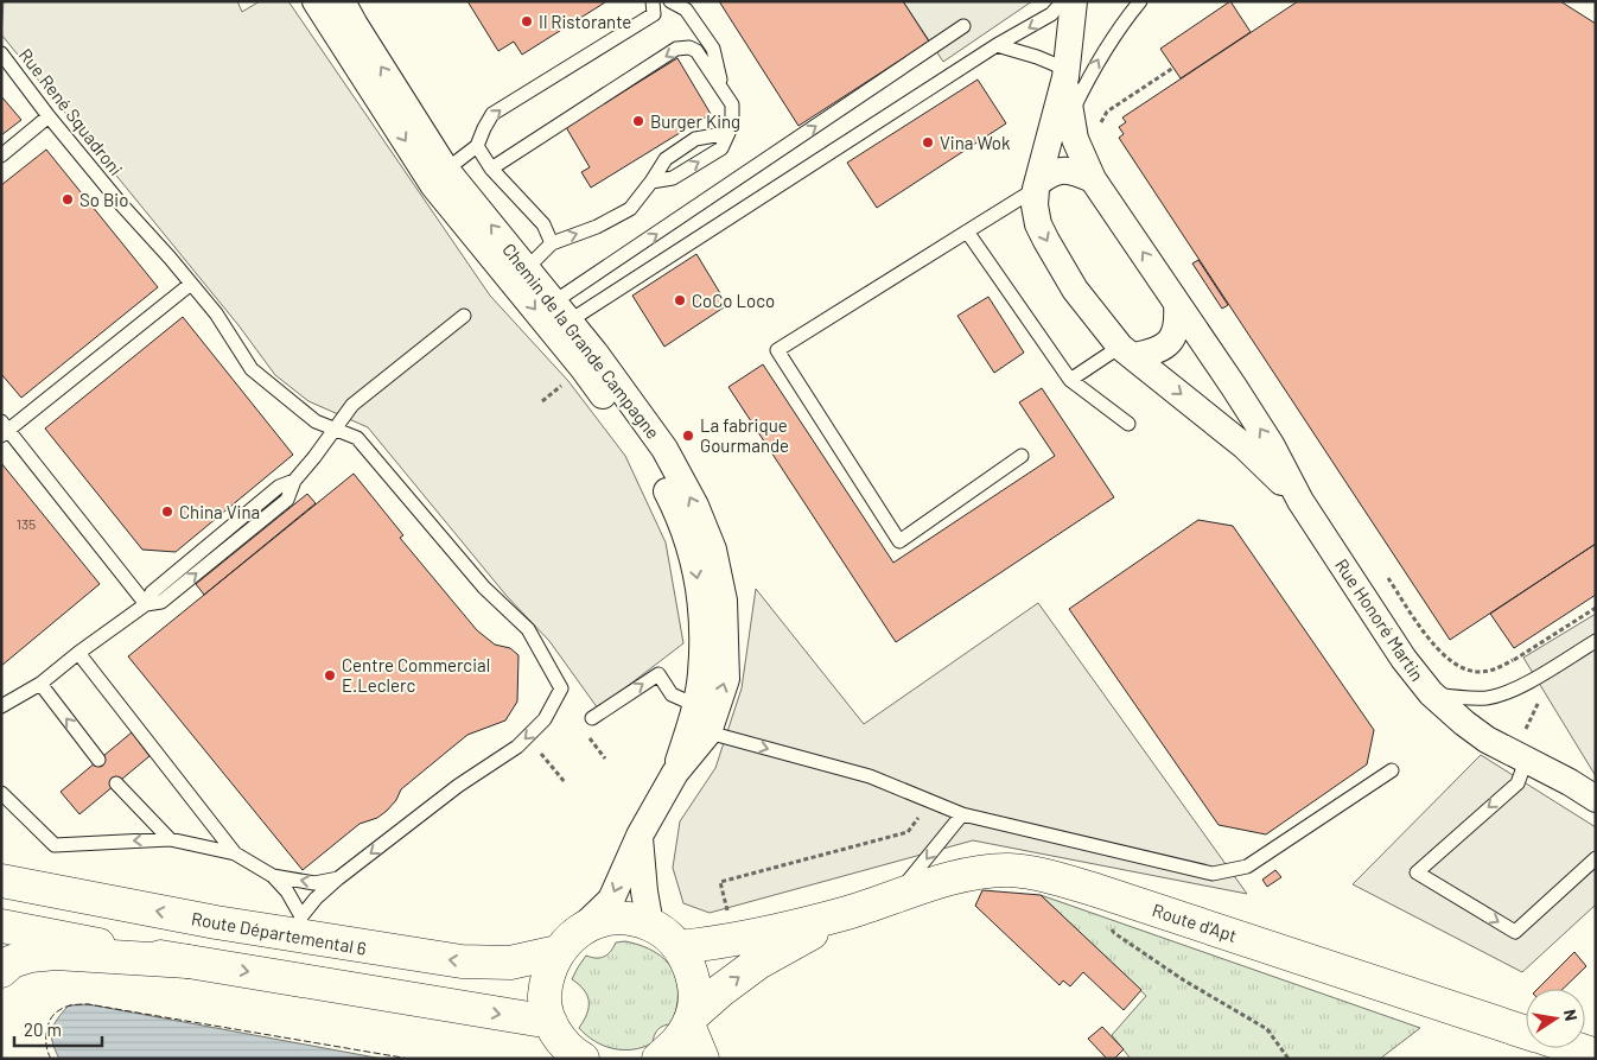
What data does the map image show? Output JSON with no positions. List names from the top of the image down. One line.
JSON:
{"streets":{"main road":["Route d'Apt","Route Départemental 6"],"street":["Chemin de la Grande Campagne","Rue Honoré Martin"],"lane":["Rue René Squadroni"]},"crossings":[["Chemin de la Grande Campagne","Route Départemental 6"]],"one_way":["Rue René Squadroni"],"places":["Il Ristorante","Burger King","Vina Wok","So Bio","CoCo Loco","La fabrique Gourmande","China Vina","Centre Commercial E.Leclerc"],"house_numbers":["135"],"scale_bar":"20 m","north":"right"}
